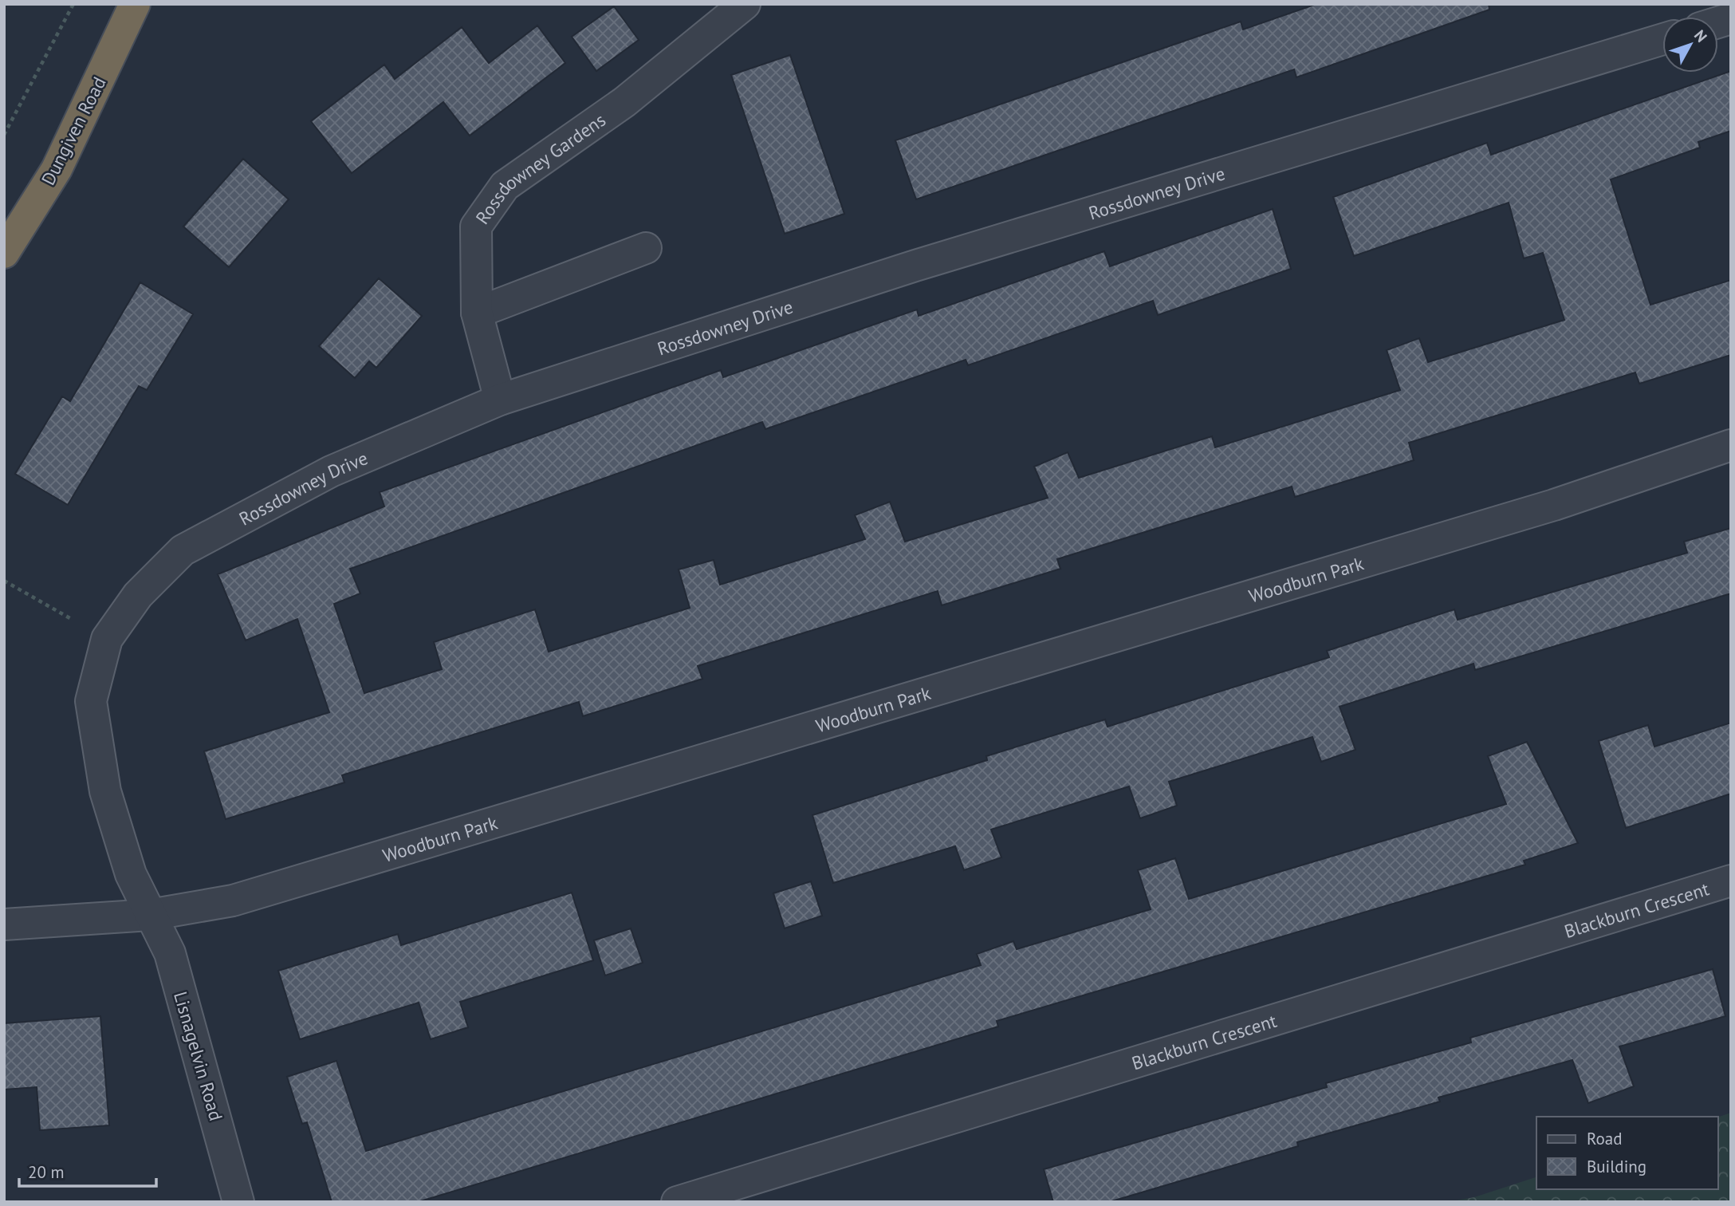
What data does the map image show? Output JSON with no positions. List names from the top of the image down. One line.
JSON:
{"streets":{"highway":["Dungiven Road"],"street":["Rossdowney Gardens","Rossdowney Drive","Woodburn Park","Blackburn Crescent","Lisnagelvin Road"]},"crossings":[["Rossdowney Gardens","Rossdowney Drive"],["Rossdowney Drive","Woodburn Park"],["Rossdowney Drive","Lisnagelvin Road"],["Woodburn Park","Lisnagelvin Road"]],"legend":["Road","Building"],"scale_bar":"20 m","north":"top right"}
